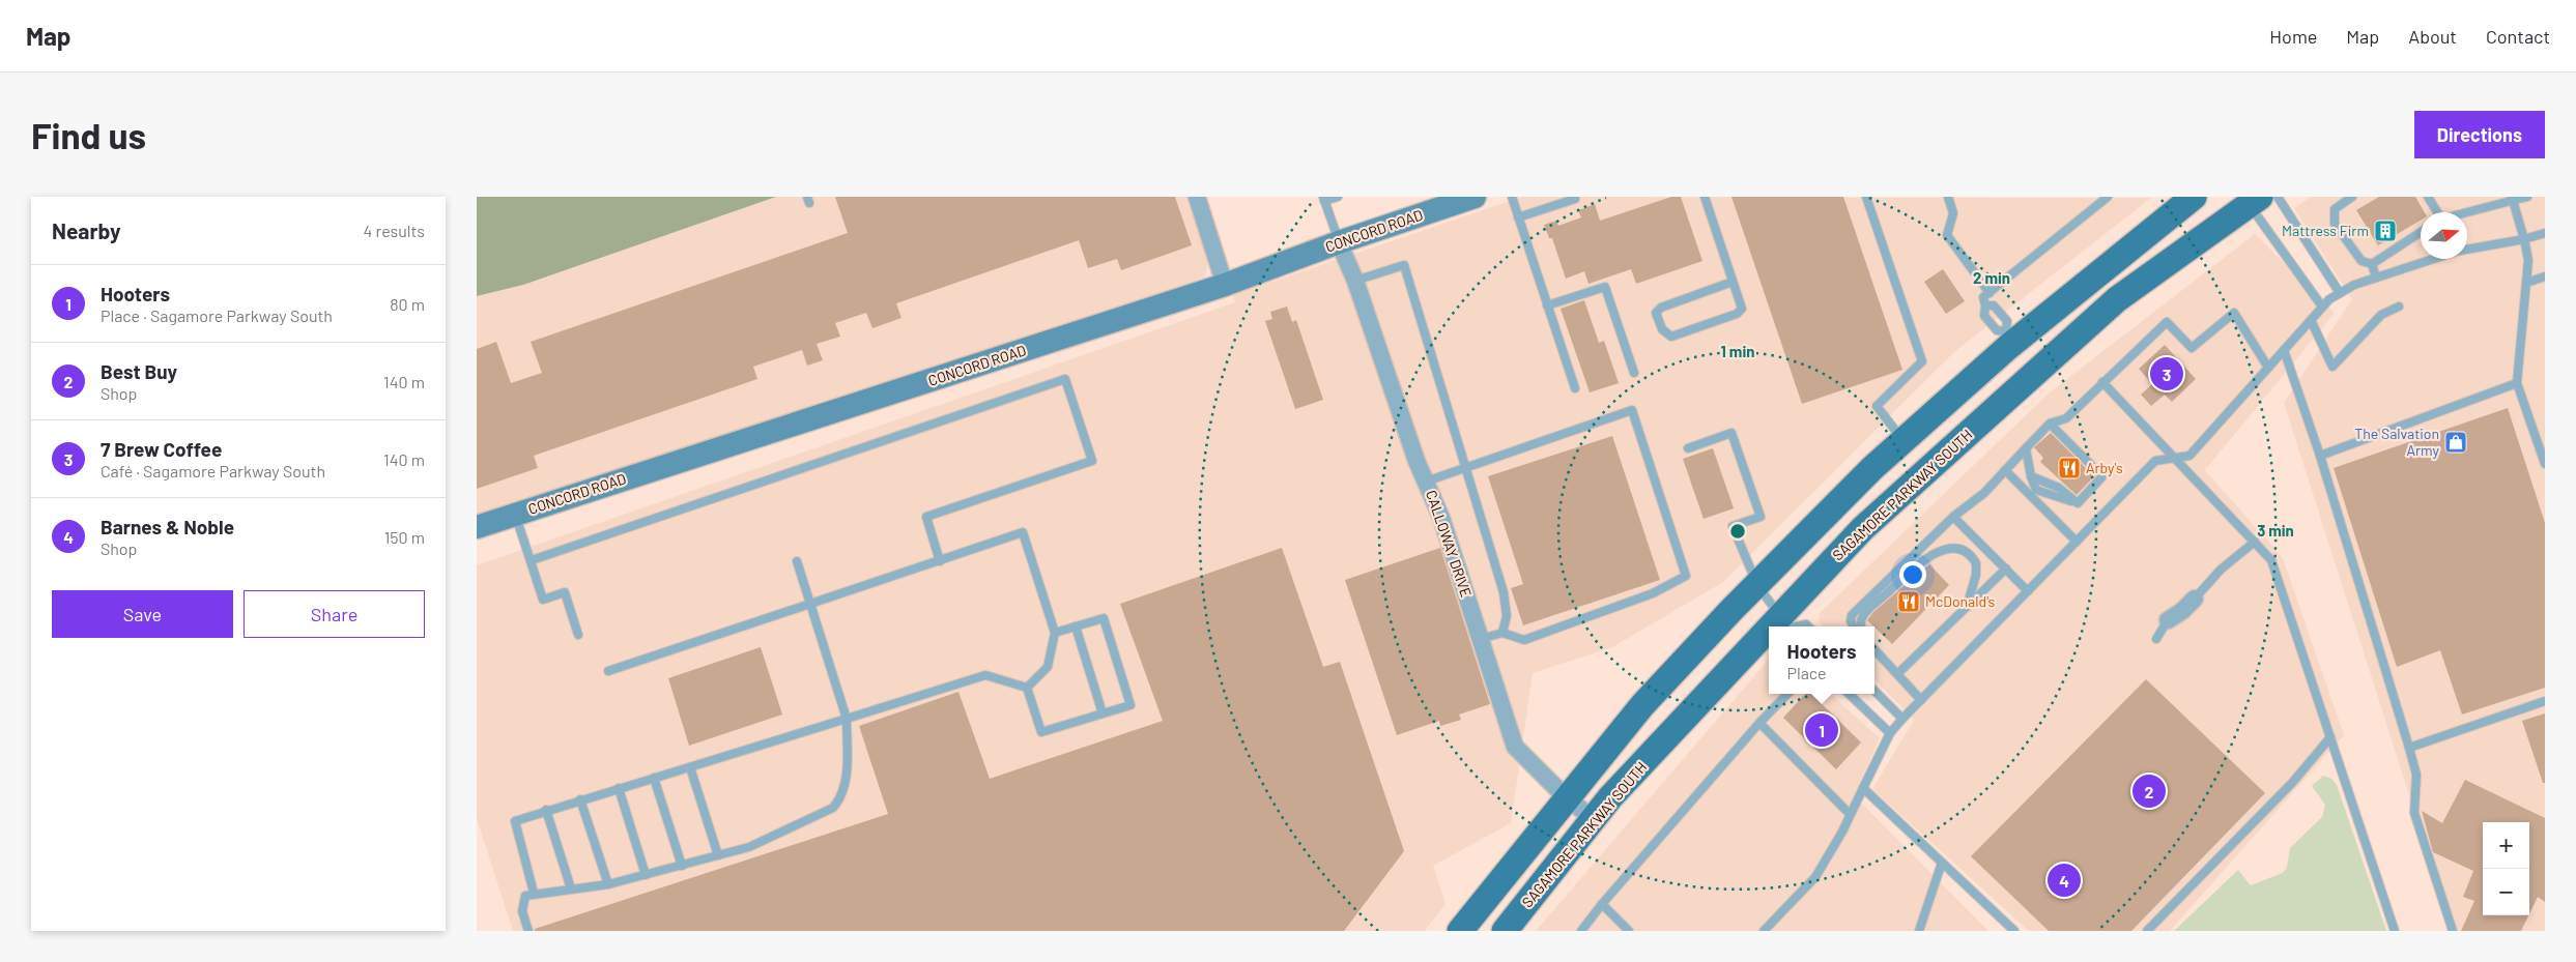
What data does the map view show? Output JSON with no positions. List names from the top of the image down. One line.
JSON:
{"streets":{"main road":["SAGAMORE PARKWAY SOUTH"],"street":["CONCORD ROAD","CALLOWAY DRIVE"]},"crossings":[["CONCORD ROAD","CALLOWAY DRIVE"],["SAGAMORE PARKWAY SOUTH","CALLOWAY DRIVE"]],"places":{"building":["Mattress Firm"],"shop":["The Salvation Army"],"restaurant":["Arby's","McDonald's"]},"north":"right","page":{"header":"Map","nav":["Home","Map","About","Contact"],"buttons":["Directions",["Save","Share"]],"title":"Find us","heading":["Nearby","4 results"],"list":[{"mark":"1","name":"Hooters","note":"Place · Sagamore Parkway South","value":"80 m"},{"mark":"2","name":"Best Buy","note":"Shop","value":"140 m"},{"mark":"3","name":"7 Brew Coffee","note":"Café · Sagamore Parkway South","value":"140 m"},{"mark":"4","name":"Barnes & Noble","note":"Shop","value":"150 m"}],"pins":["3","1","2","4"],"popup":["Hooters","Place"],"map_buttons":["+","−"]},"rings":["2 min","1 min","3 min"]}
